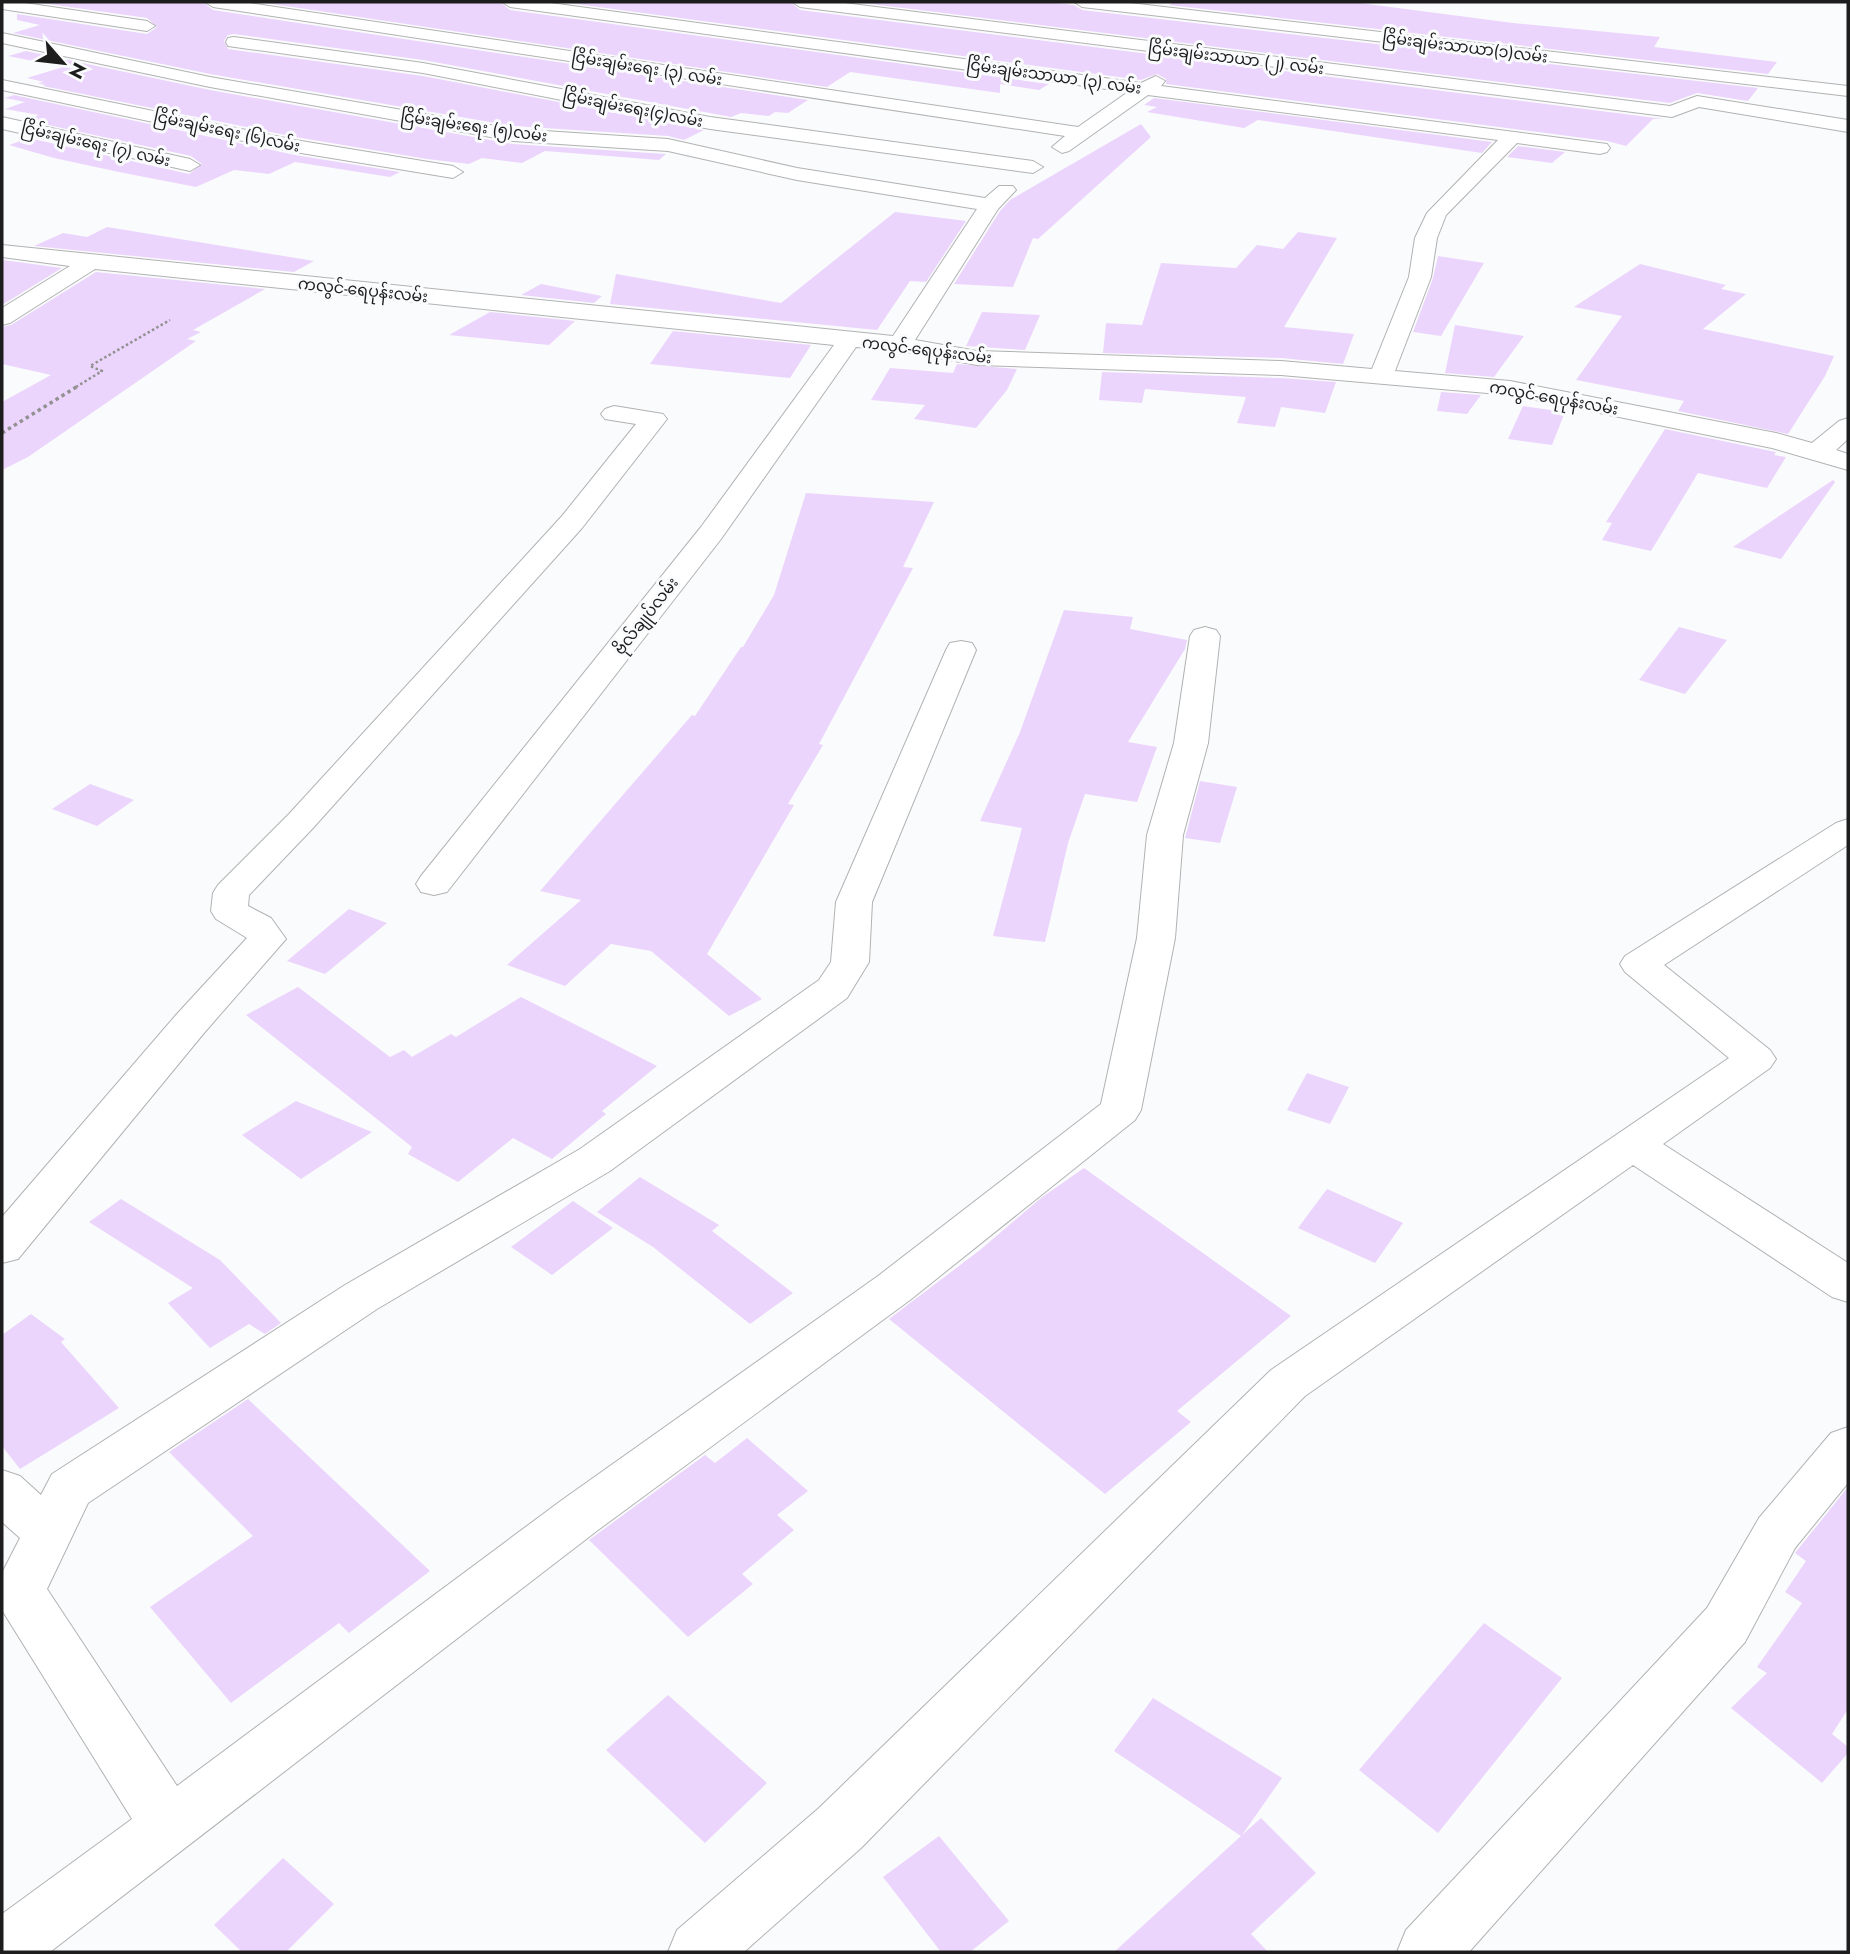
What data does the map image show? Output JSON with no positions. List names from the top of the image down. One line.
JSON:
{"streets":{"street":["ငြိမ်းချမ်းသာယာ(၁)လမ်း","ငြိမ်းချမ်းသာယာ (၂) လမ်း","ငြိမ်းချမ်းရေး (၃) လမ်း","ငြိမ်းချမ်းသာယာ (၃) လမ်း","ငြိမ်းချမ်းရေး(၄)လမ်း","ငြိမ်းချမ်းရေး (၅)လမ်း","ငြိမ်းချမ်းရေး (၆)လမ်း","ငြိမ်းချမ်းရေး (၇) လမ်း","ကလွင်-ရေပုန်းလမ်း","ဗိုလ်ချုပ်လမ်း"]},"crossings":[["ကလွင်-ရေပုန်းလမ်း","ဗိုလ်ချုပ်လမ်း"]],"north":"bottom right"}
